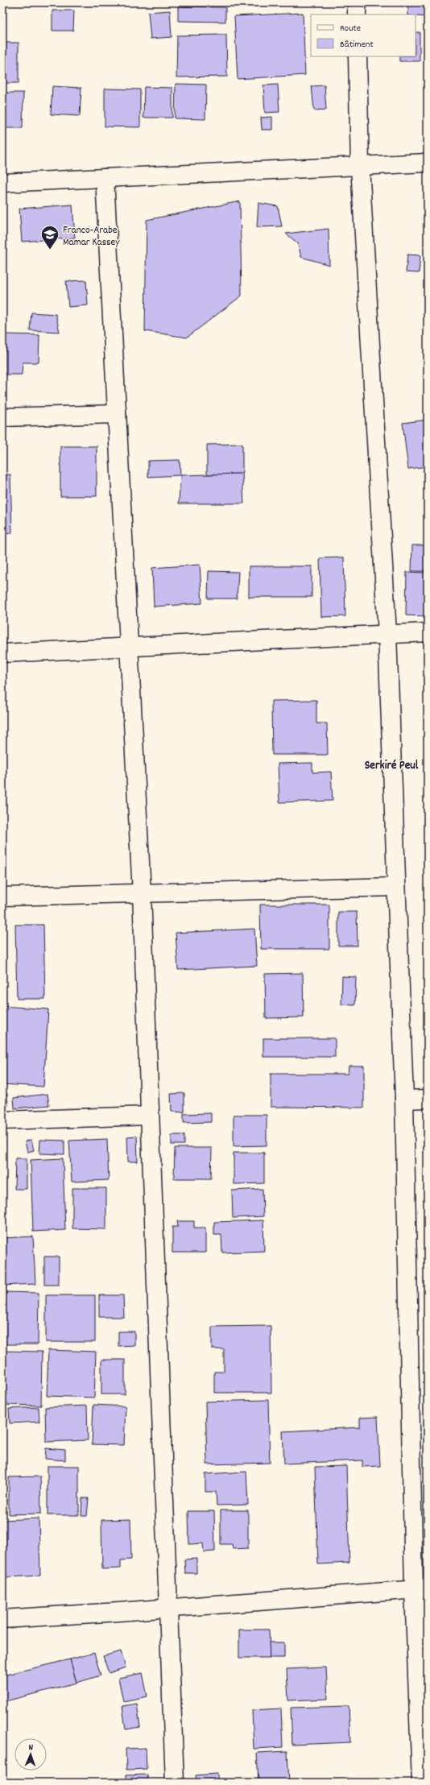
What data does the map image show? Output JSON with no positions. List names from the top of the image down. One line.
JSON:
{"districts":["Serkiré Peul"],"places":{"school or university":["Franco-Arabe Mamar Kassey"]},"legend":["Route","Bâtiment"],"north":"top"}
